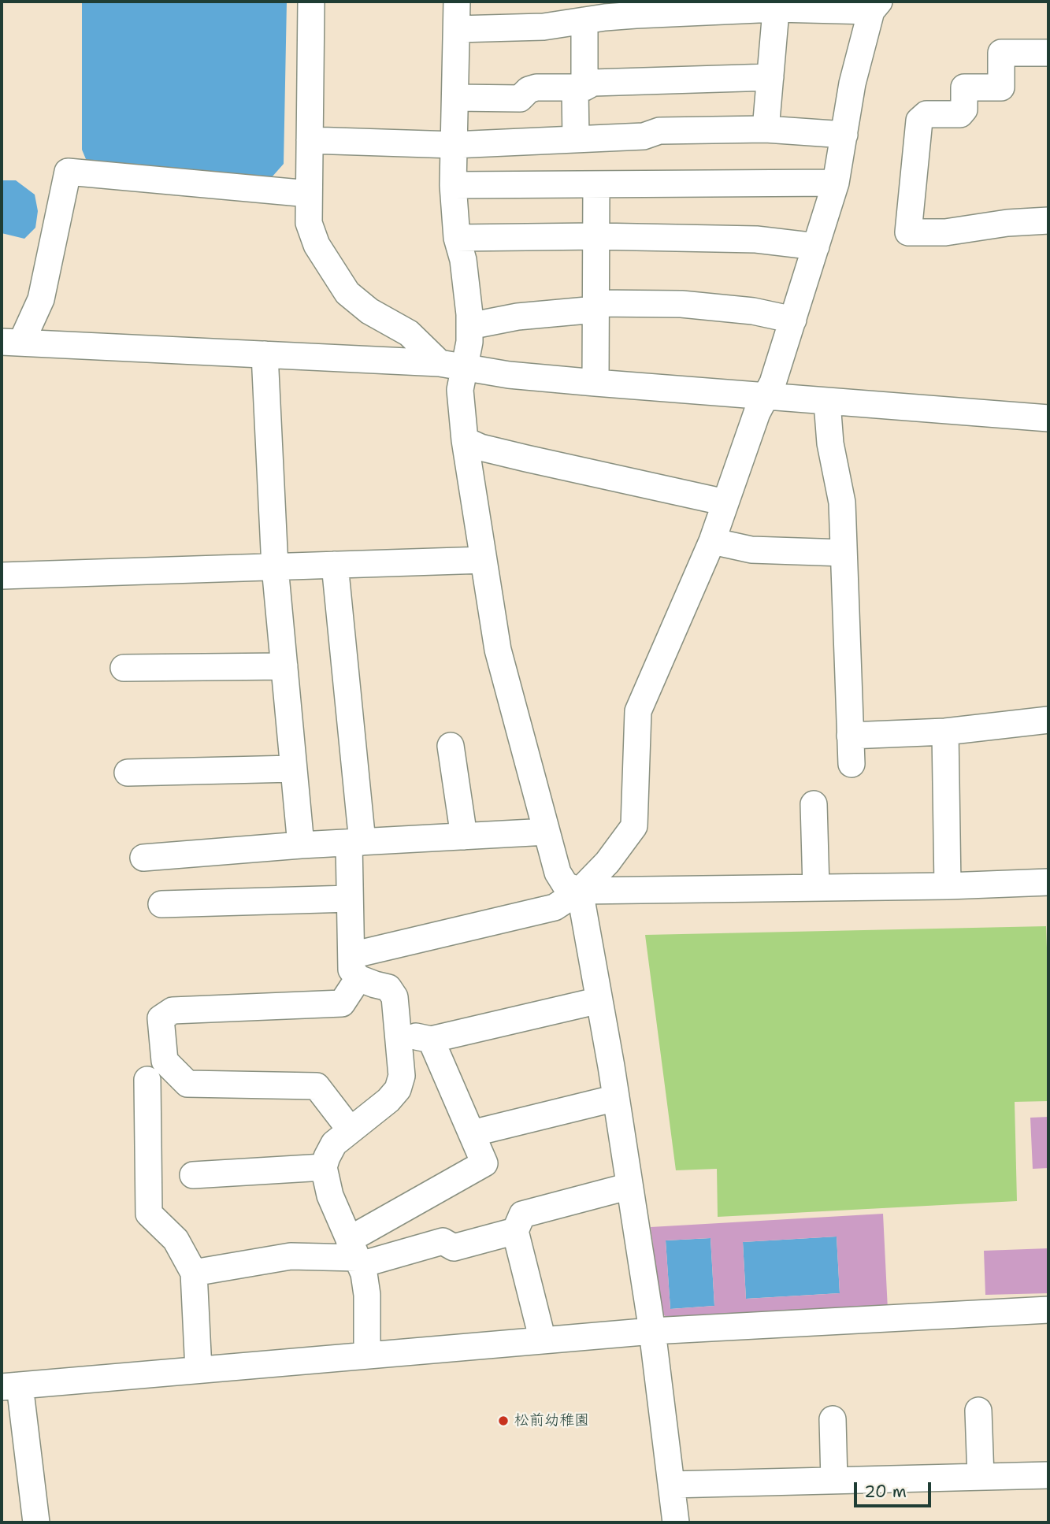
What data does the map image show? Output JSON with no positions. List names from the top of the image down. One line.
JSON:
{"places":["松前幼稚園"],"scale_bar":"20 m"}
